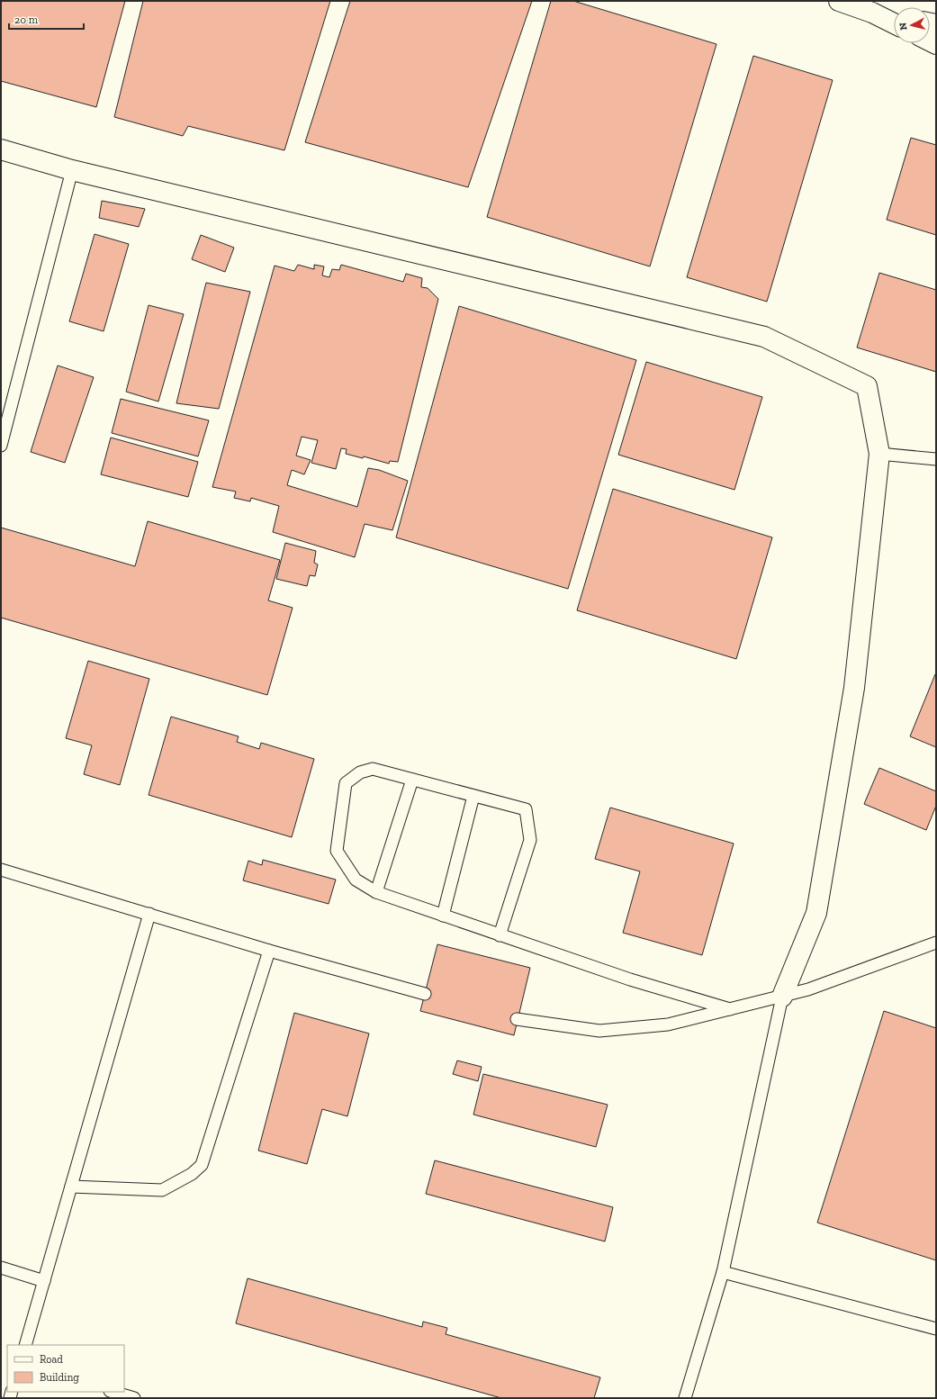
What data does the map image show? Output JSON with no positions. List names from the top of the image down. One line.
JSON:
{"legend":["Road","Building"],"scale_bar":"20 m","north":"left"}
